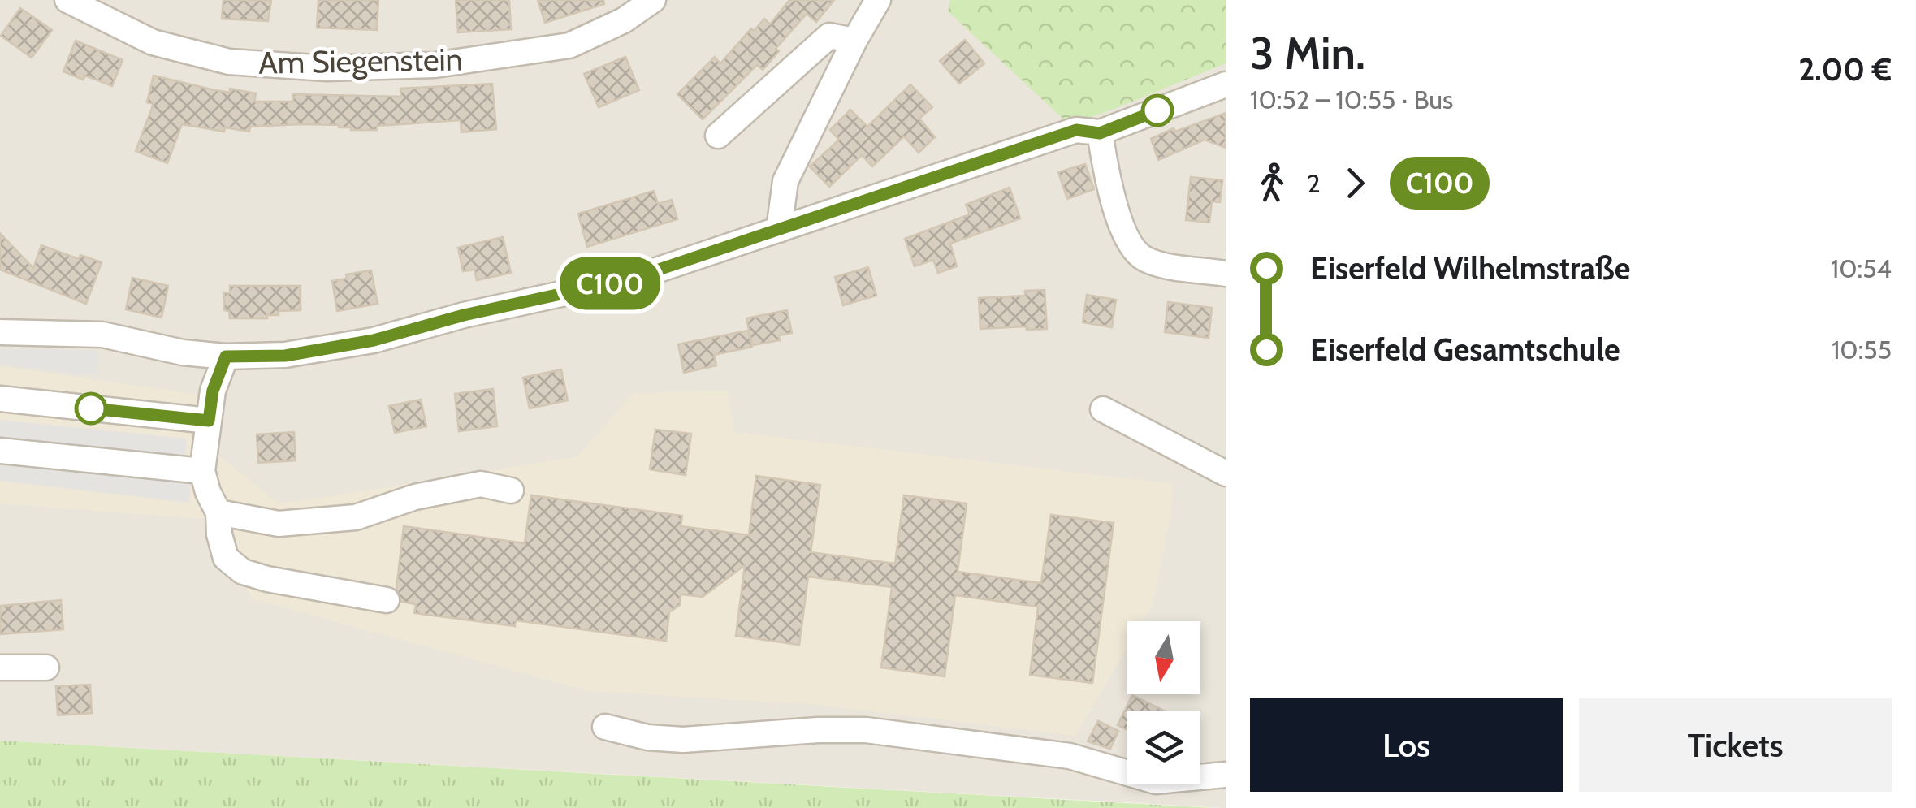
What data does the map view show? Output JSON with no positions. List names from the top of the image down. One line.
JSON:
{"streets":{"street":["Am Siegenstein"]},"lines":["bus line C100"],"north":"bottom","page":{"on_map":"C100","heading":["3 Min.","10:52 – 10:55 · Bus","2.00 €"],"legs":["2","C100"],"list":[{"name":"Eiserfeld Wilhelmstraße","value":"10:54"},{"name":"Eiserfeld Gesamtschule","value":"10:55"}],"buttons":["Los","Tickets"]}}
